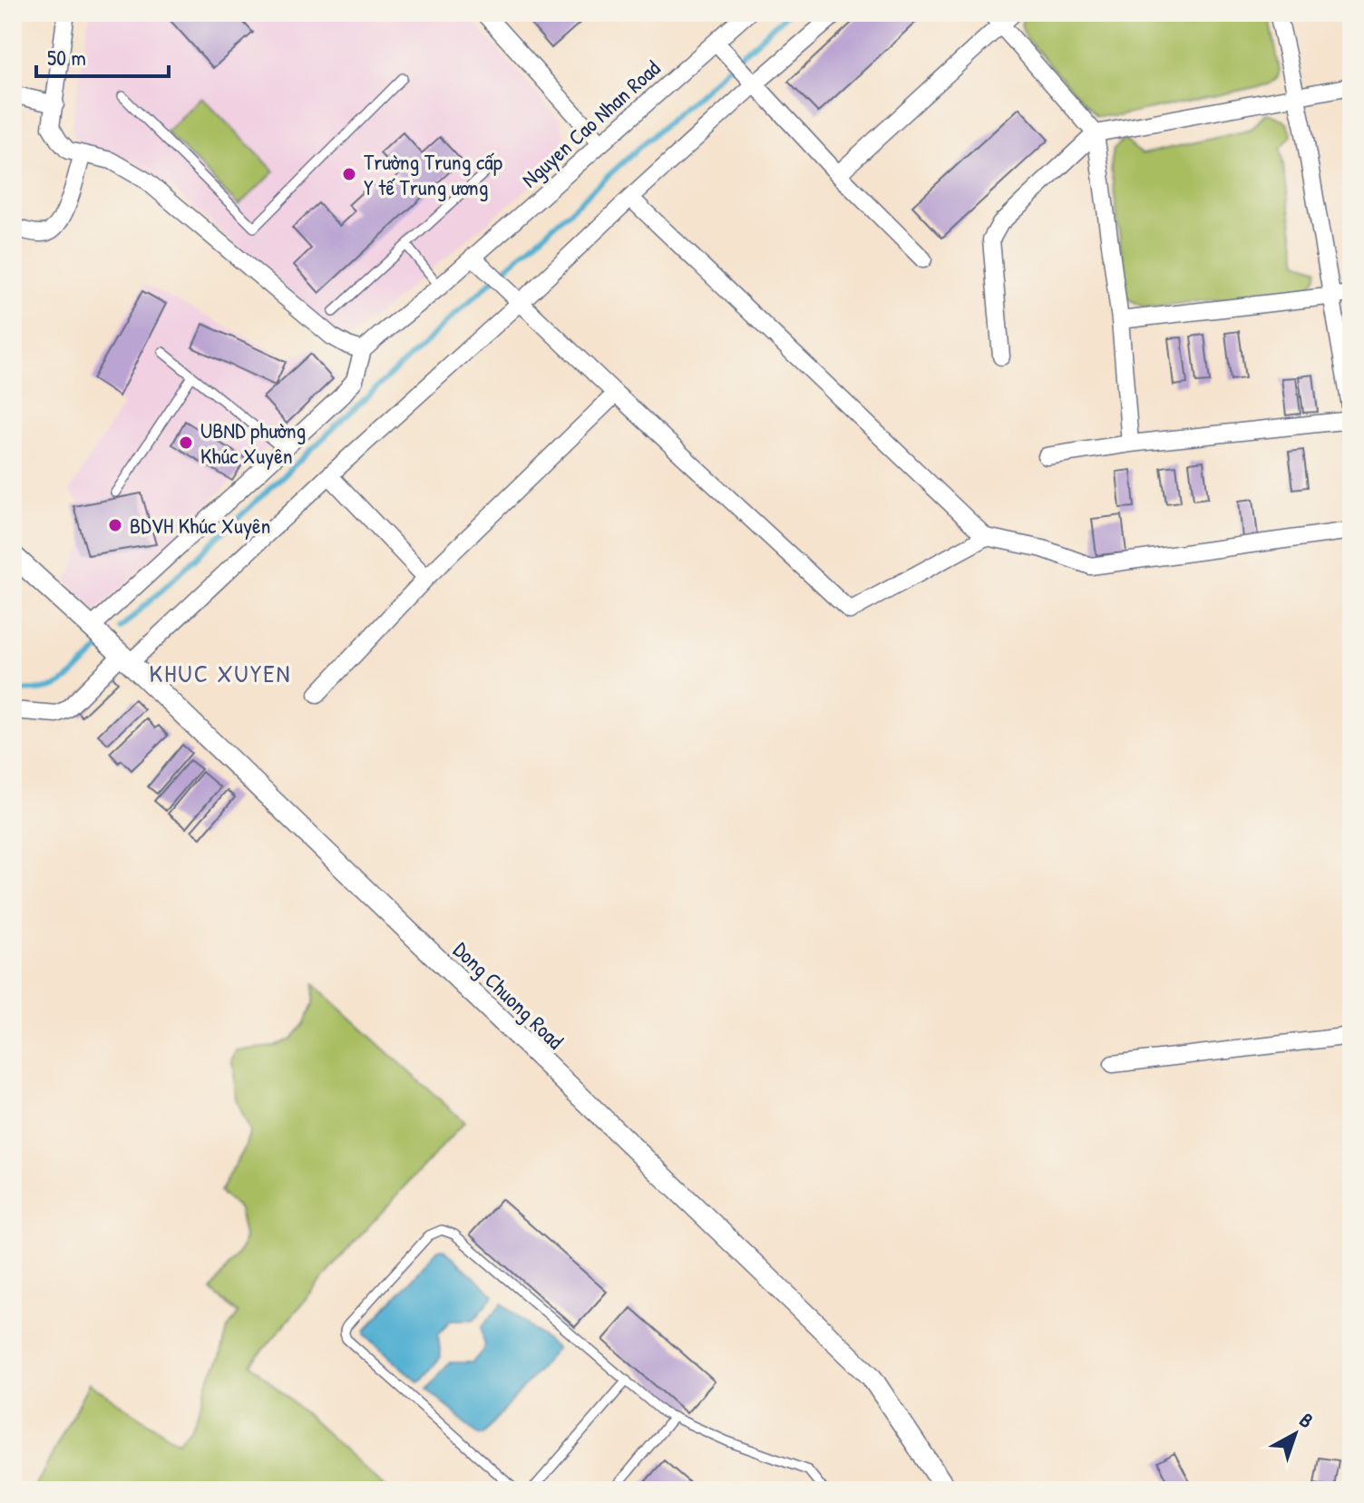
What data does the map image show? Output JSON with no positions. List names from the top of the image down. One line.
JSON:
{"streets":{"street":["Nguyen Cao Nhan Road","Dong Chuong Road"]},"districts":["KHUC XUYEN"],"places":["Trường Trung cấp Y tế Trung ương","UBND phường Khúc Xuyên","BDVH Khúc Xuyên"],"scale_bar":"50 m","north":"top right"}
